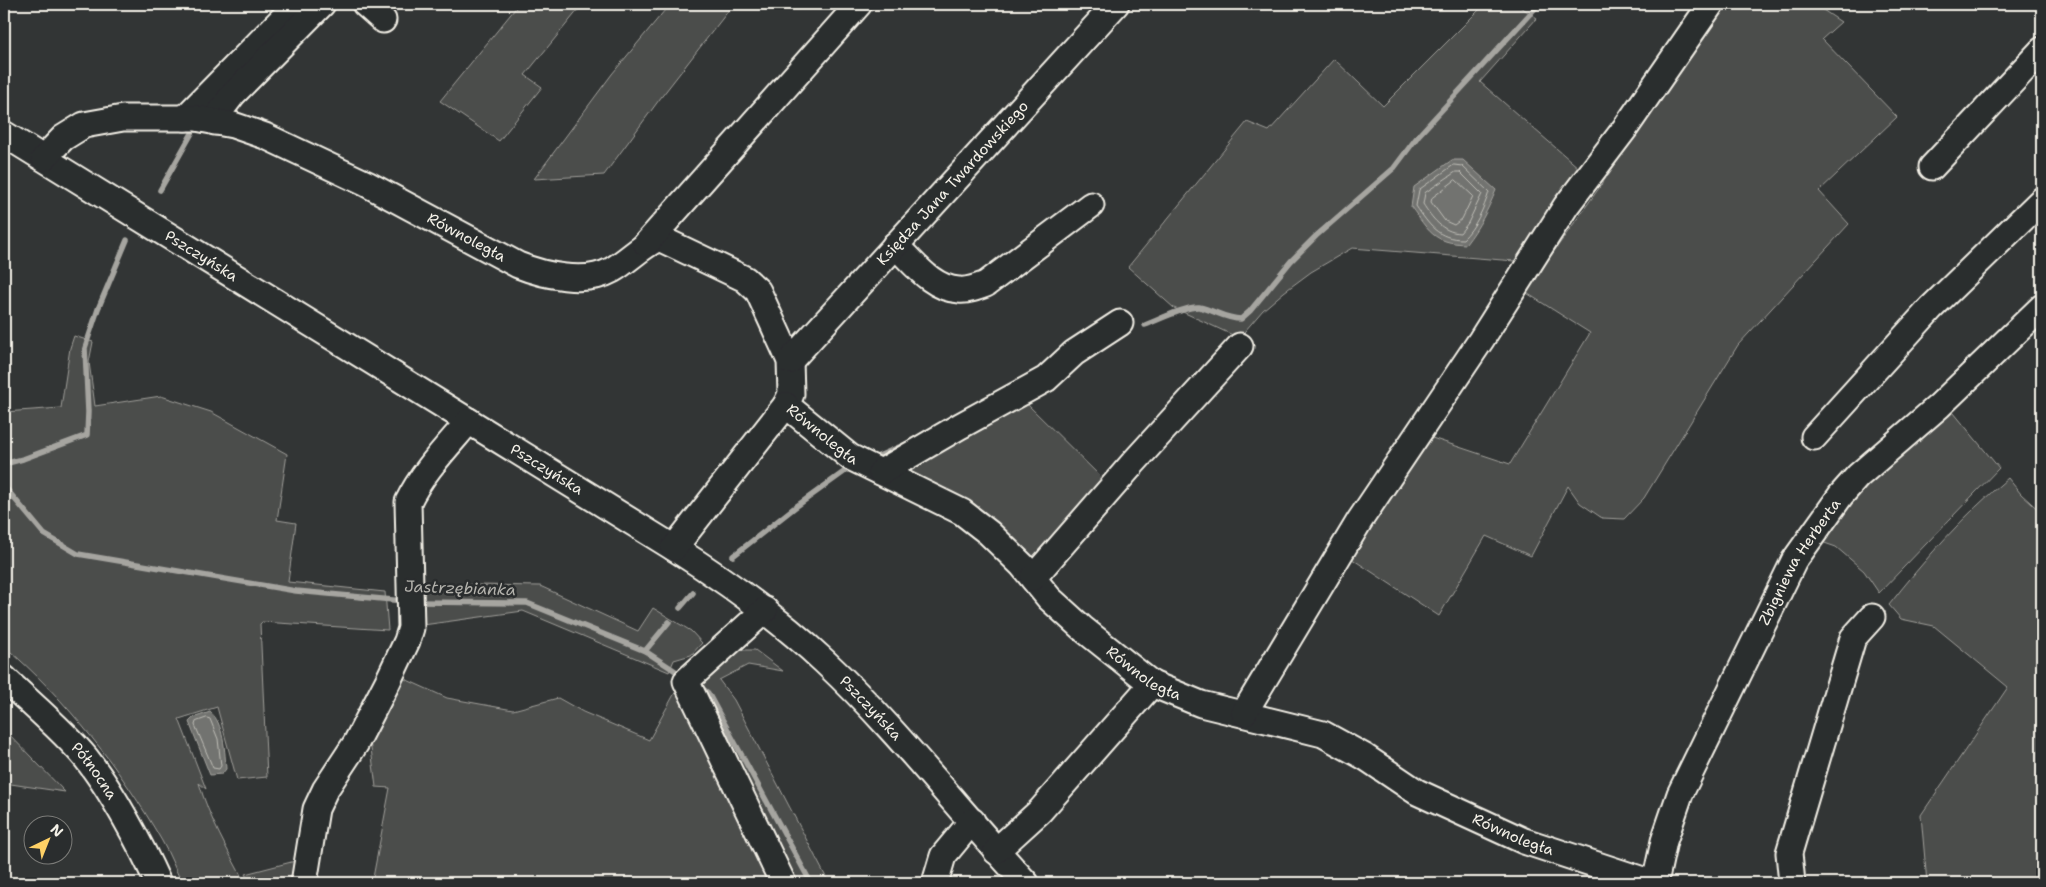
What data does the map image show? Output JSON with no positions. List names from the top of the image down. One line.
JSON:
{"streets":{"street":["Księdza Jana Twardowskiego","Równoległa","Pszczyńska","Zbigniewa Herberta","Północna"]},"crossings":[["Księdza Jana Twardowskiego","Równoległa"],["Równoległa","Pszczyńska"],["Równoległa","Zbigniewa Herberta"]],"water":["Jastrzębianka"],"north":"top right"}
